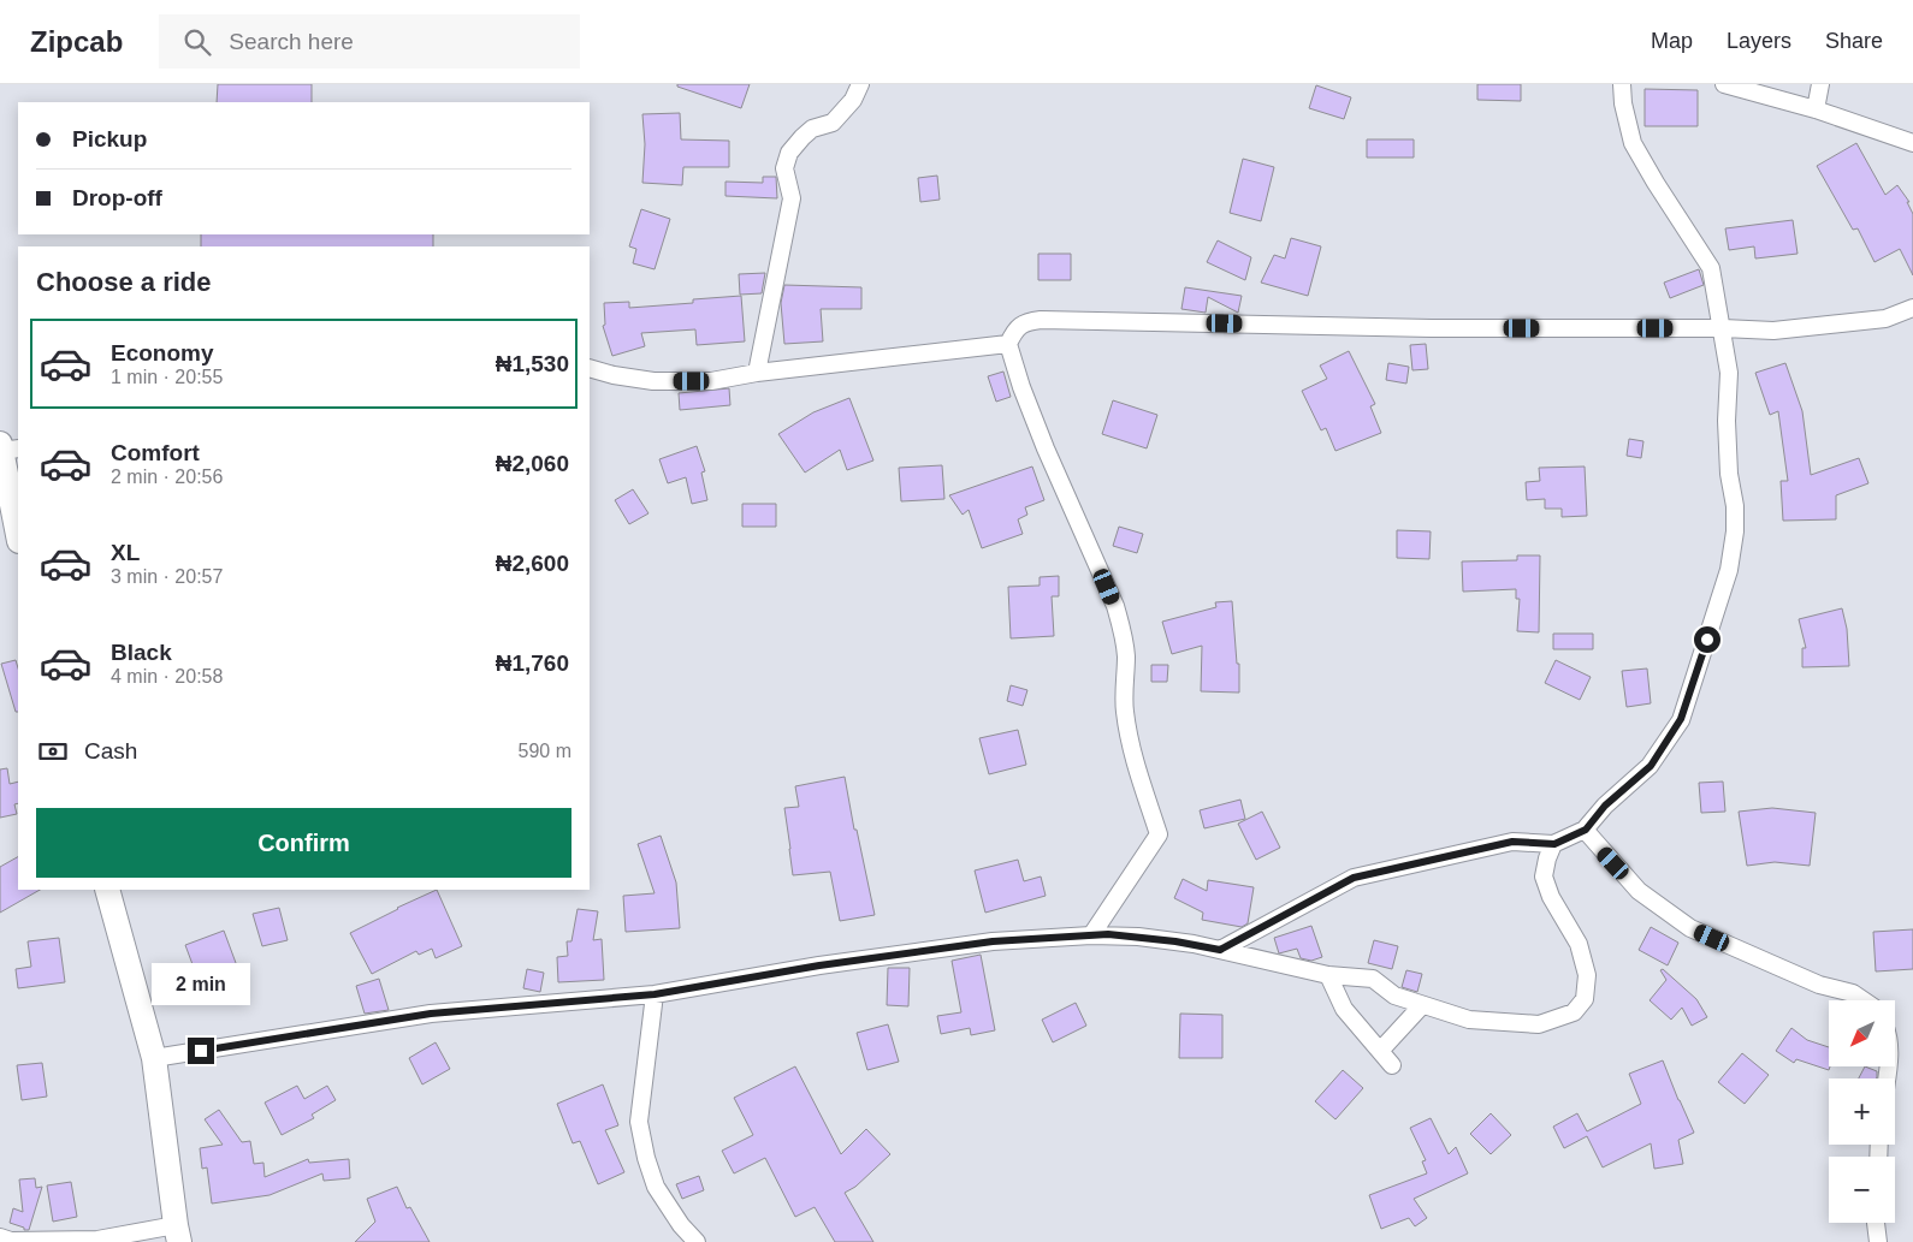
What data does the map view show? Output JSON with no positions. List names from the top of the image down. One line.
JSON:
{"north":"bottom left","page":{"header":"Zipcab","search":"Search here","nav":["Map","Layers","Share"],"banner":["Pickup","Drop-off"],"heading":"Choose a ride","list":[{"name":"Economy","note":"1 min · 20:55","value":"₦1,530"},{"name":"Comfort","note":"2 min · 20:56","value":"₦2,060"},{"name":"XL","note":"3 min · 20:57","value":"₦2,600"},{"name":"Black","note":"4 min · 20:58","value":"₦1,760"}],"pay":["Cash","590 m"],"buttons":"Confirm","bubble":"2 min","map_buttons":["+","−"]}}
